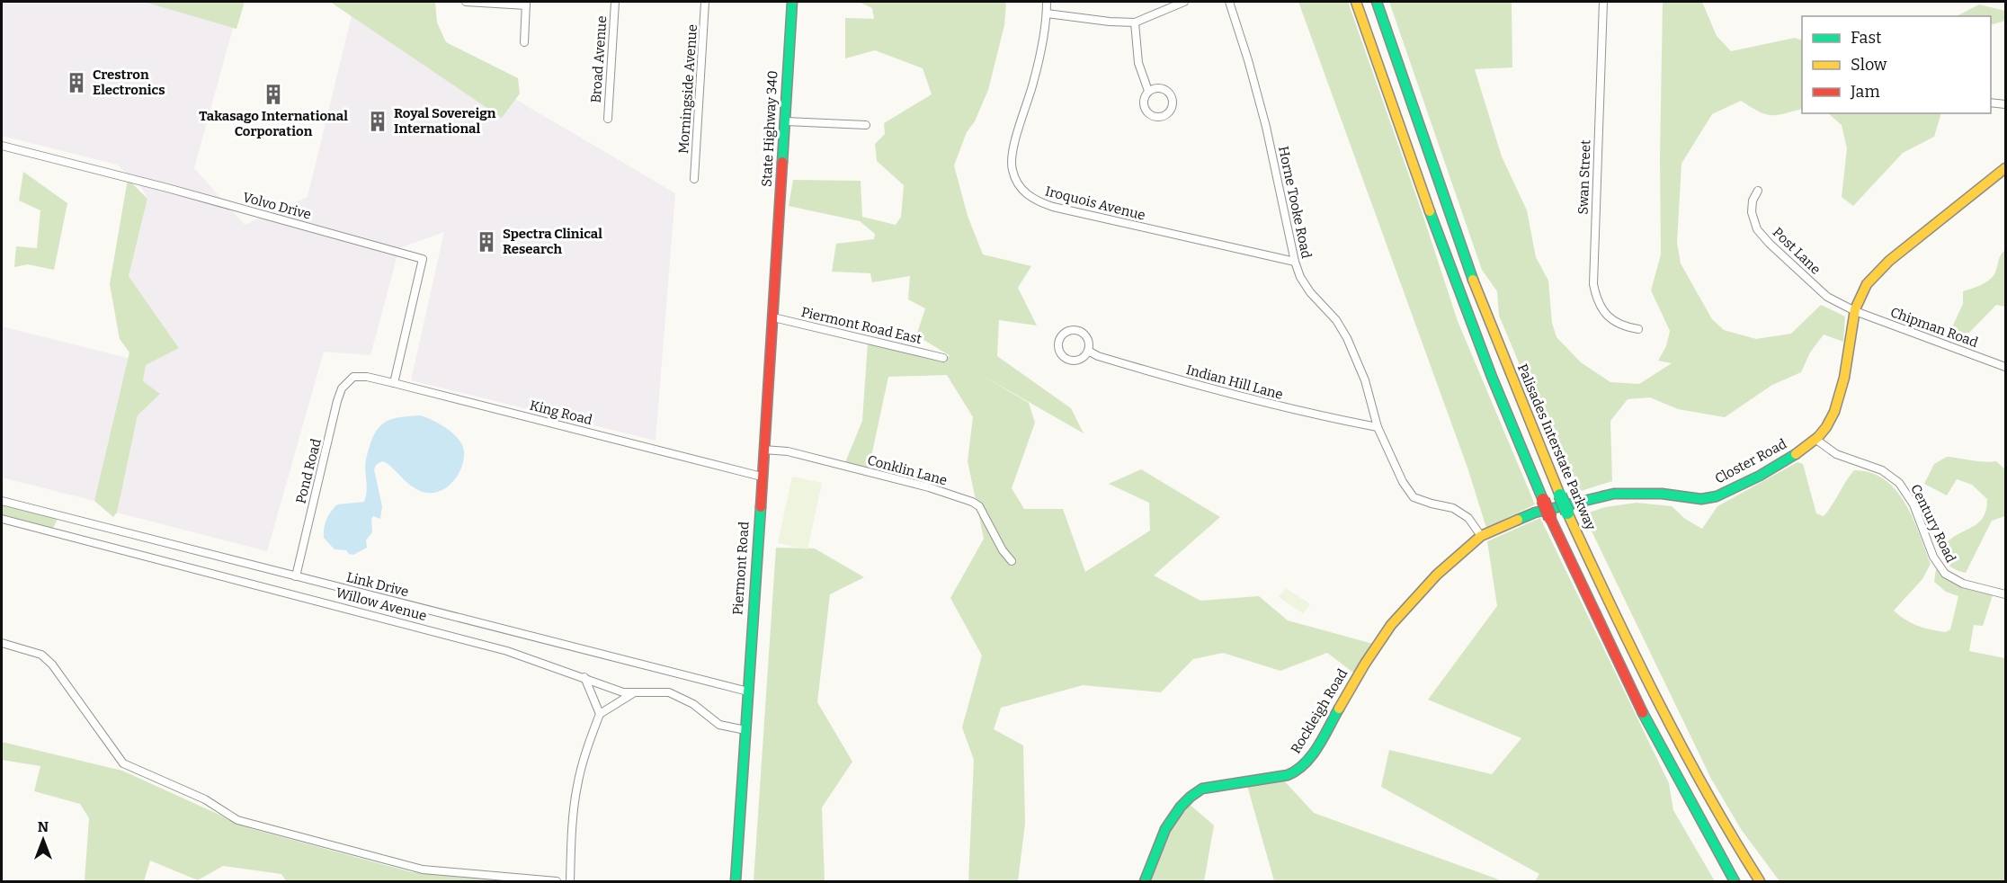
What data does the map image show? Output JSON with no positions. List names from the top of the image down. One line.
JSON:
{"streets":{"main road":["State Highway 340","Palisades Interstate Parkway","Closter Road","Piermont Road","Rockleigh Road"],"street":["Broad Avenue","Morningside Avenue","Swan Street","Horne Tooke Road","Iroquois Avenue","Volvo Drive","Post Lane","Piermont Road East","Chipman Road","Indian Hill Lane","King Road","Conklin Lane","Pond Road","Century Road","Link Drive","Willow Avenue"]},"crossings":[["State Highway 340","Piermont Road"],["Horne Tooke Road","Iroquois Avenue"],["Horne Tooke Road","Indian Hill Lane"],["Horne Tooke Road","Closter Road"],["Volvo Drive","King Road"],["Post Lane","Chipman Road"],["Post Lane","Closter Road"],["Piermont Road East","Piermont Road"],["Chipman Road","Closter Road"],["King Road","Pond Road"],["King Road","Piermont Road"],["Closter Road","Century Road"],["Closter Road","Rockleigh Road"],["Conklin Lane","Piermont Road"],["Pond Road","Link Drive"],["Piermont Road","Link Drive"],["Piermont Road","Willow Avenue"]],"places":{"building":["Crestron Electronics","Takasago International Corporation","Royal Sovereign International","Spectra Clinical Research"]},"legend":["Fast","Slow","Jam"],"north":"top"}
